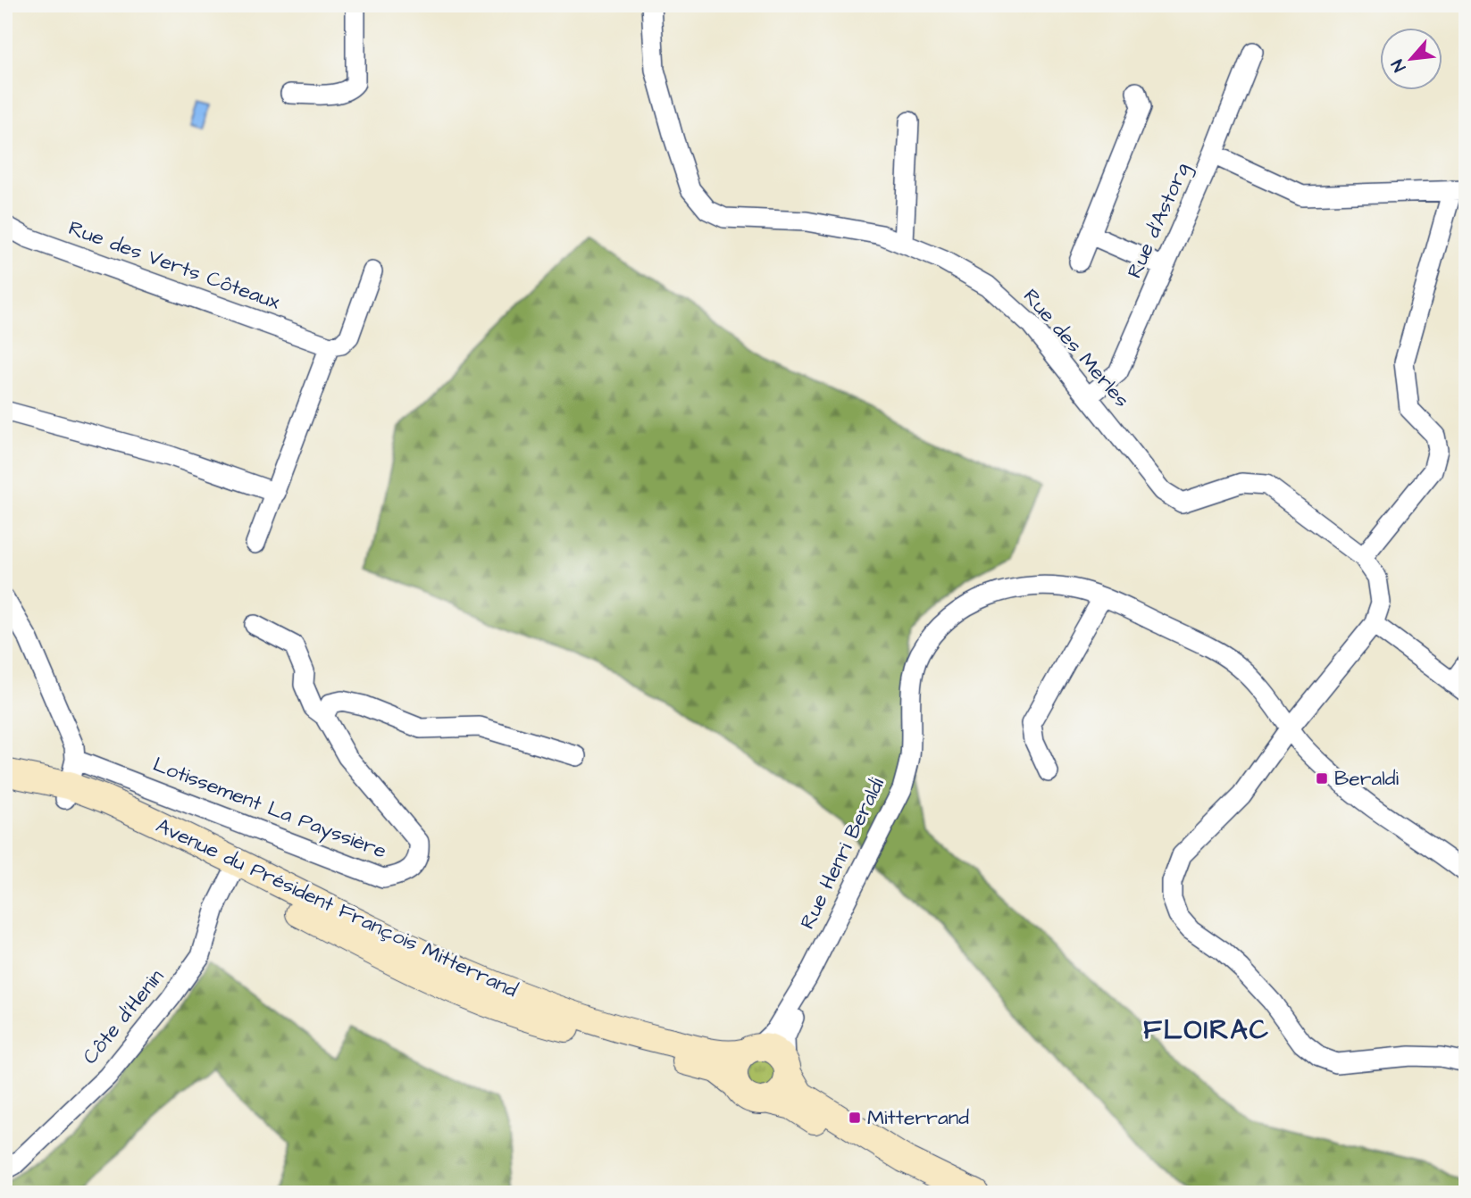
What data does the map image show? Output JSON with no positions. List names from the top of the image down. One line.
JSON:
{"streets":{"street":["Rue d'Astorg","Rue des Verts Côteaux","Rue des Merles","Lotissement La Payssière","Rue Henri Beraldi","Avenue du Président François Mitterrand","Côte d'Henin"]},"crossings":[["Rue d'Astorg","Rue des Merles"],["Rue Henri Beraldi","Avenue du Président François Mitterrand"],["Avenue du Président François Mitterrand","Côte d'Henin"]],"districts":["FLOIRAC"],"places":{"transit":["Beraldi","Mitterrand"]},"north":"bottom left"}
